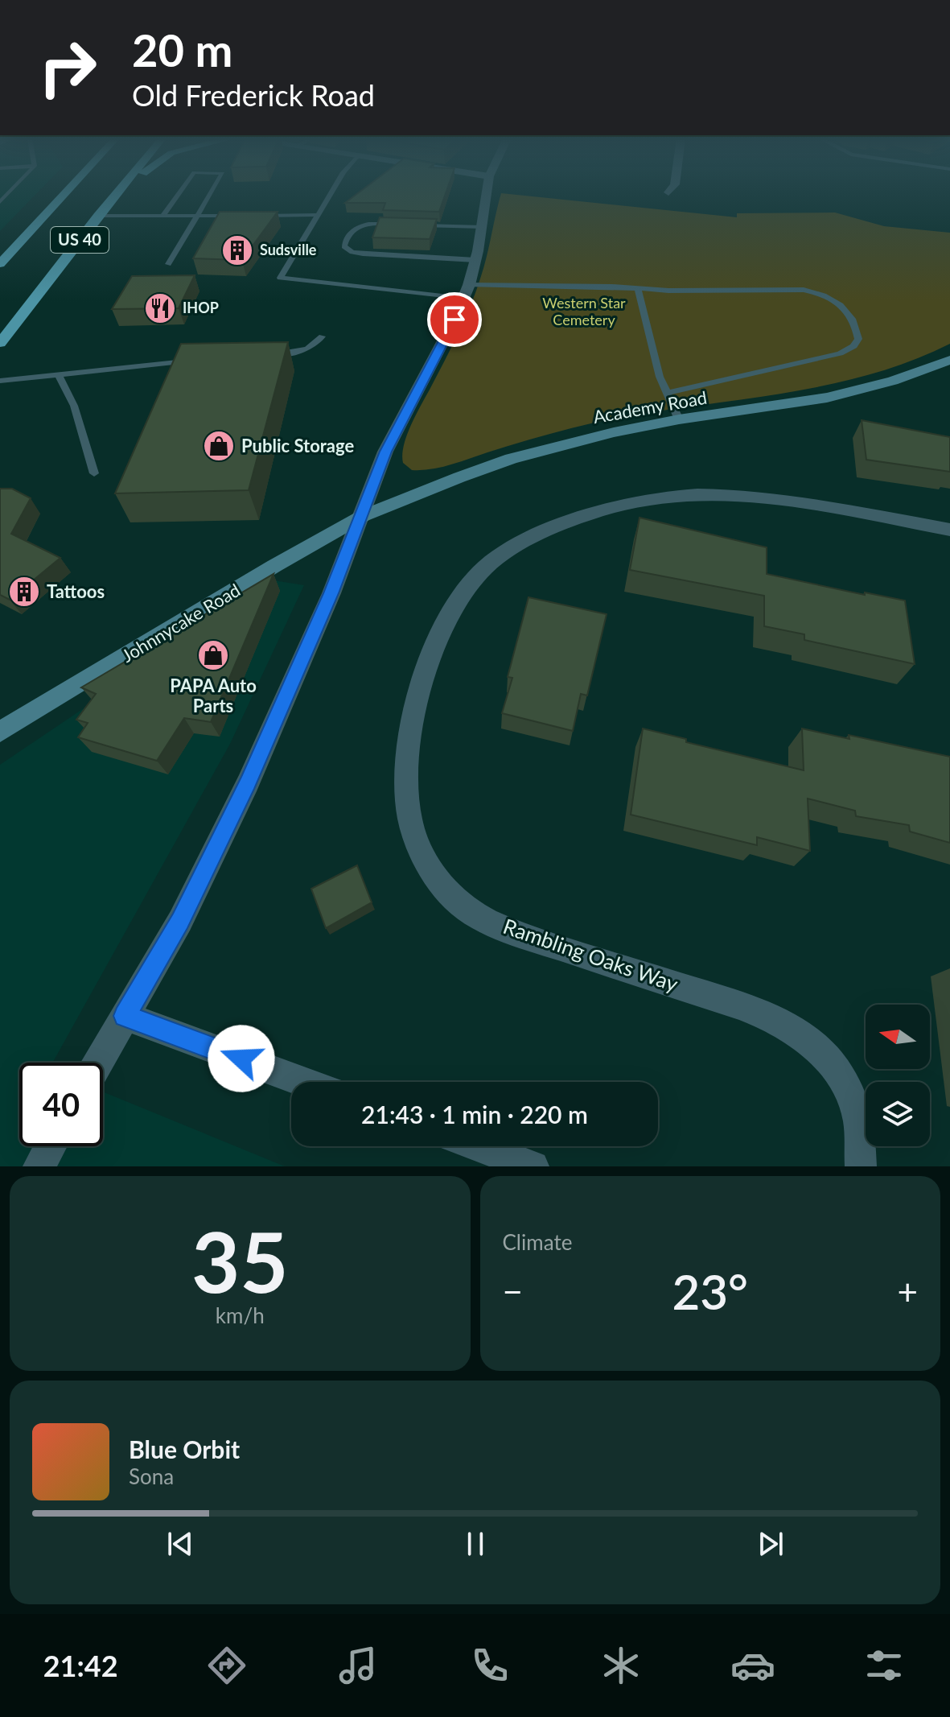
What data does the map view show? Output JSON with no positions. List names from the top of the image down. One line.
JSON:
{"streets":{"main road":["US 40","Academy Road","Johnnycake Road"],"street":["Rambling Oaks Way"]},"crossings":[["Academy Road","Johnnycake Road"]],"parks":["Western Star Cemetery"],"places":{"building":["Sudsville","Tattoos"],"restaurant":["IHOP"],"shop":["Public Storage","PAPA Auto Parts"]},"north":"left","page":{"turn":["20 m","Old Frederick Road"],"limit":"40","trip":"21:43 · 1 min · 220 m","tile":[["35","km/h"],"Climate"],"heat":["−","23°","+"],"song":["Blue Orbit","Sona"],"tabs":"21:42"}}
